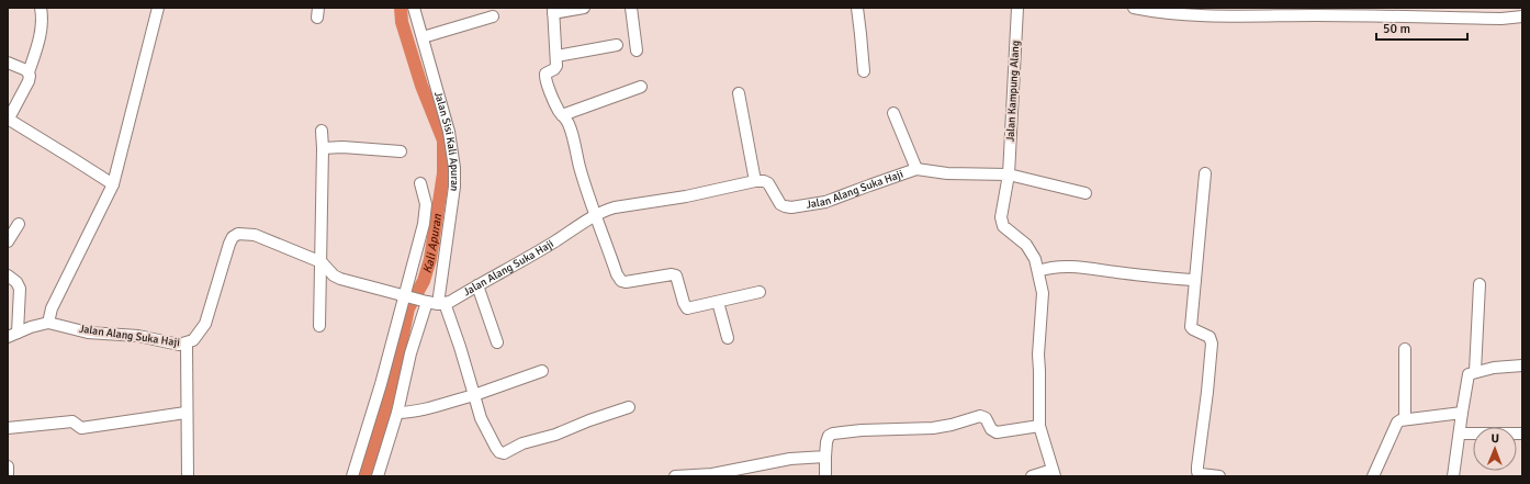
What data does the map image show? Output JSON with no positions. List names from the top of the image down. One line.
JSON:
{"streets":{"street":["Jalan Kampung Alang","Jalan Sisi Kali Apuran","Jalan Alang Suka Haji"]},"crossings":[["Jalan Kampung Alang","Jalan Alang Suka Haji"],["Jalan Sisi Kali Apuran","Jalan Alang Suka Haji"]],"water":["Kali Apuran"],"scale_bar":"50 m","north":"top"}
